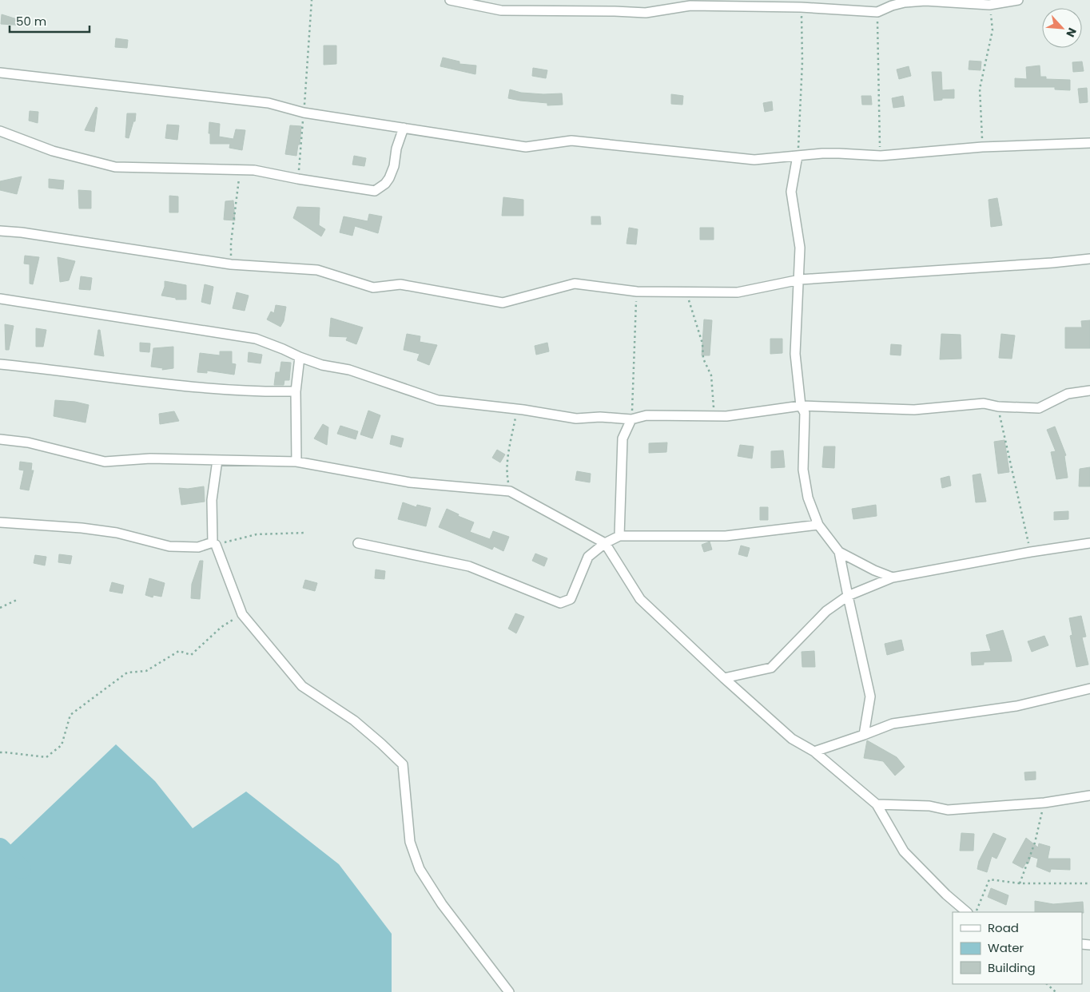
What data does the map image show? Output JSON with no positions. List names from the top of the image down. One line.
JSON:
{"legend":["Road","Water","Building"],"scale_bar":"50 m","north":"bottom right"}
